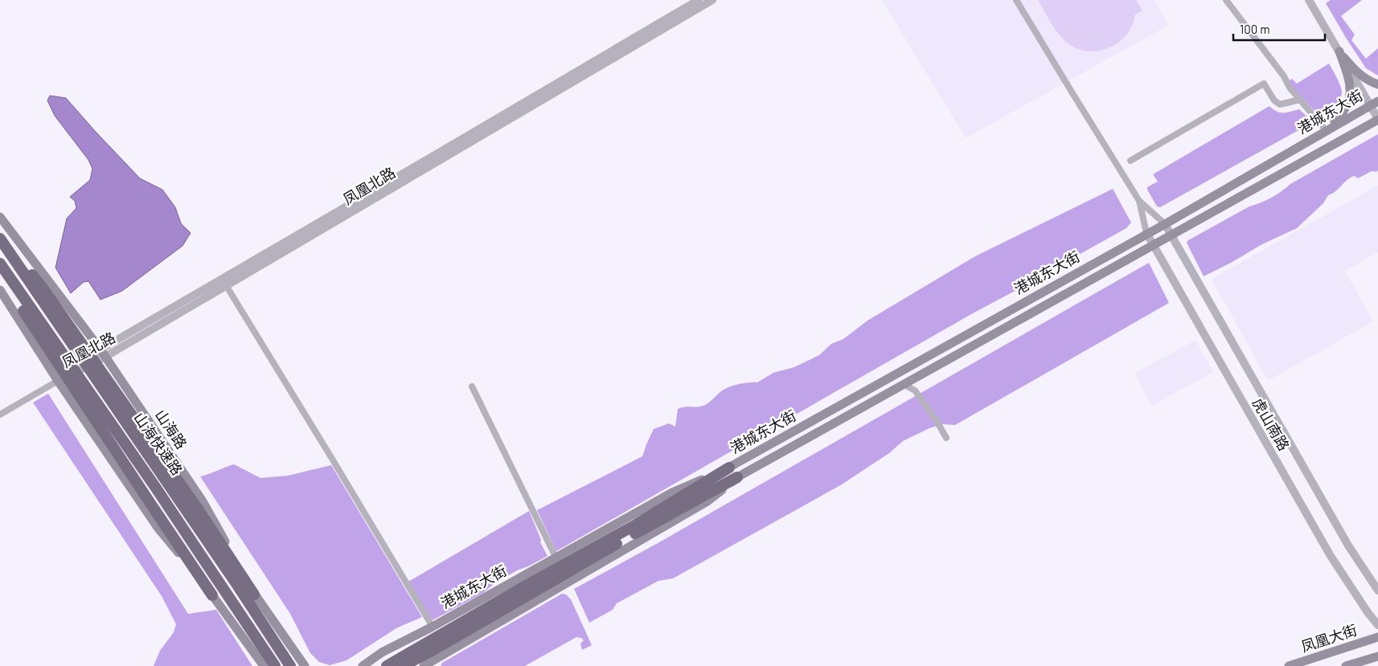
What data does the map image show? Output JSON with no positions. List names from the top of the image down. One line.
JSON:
{"streets":{"highway":["港城东大街","山海快速路"],"main road":["山海路","凤凰大街"],"street":["凤凰北路","虎山南路"]},"crossings":[["港城东大街","虎山南路"],["凤凰北路","山海路"]],"scale_bar":"100 m"}
